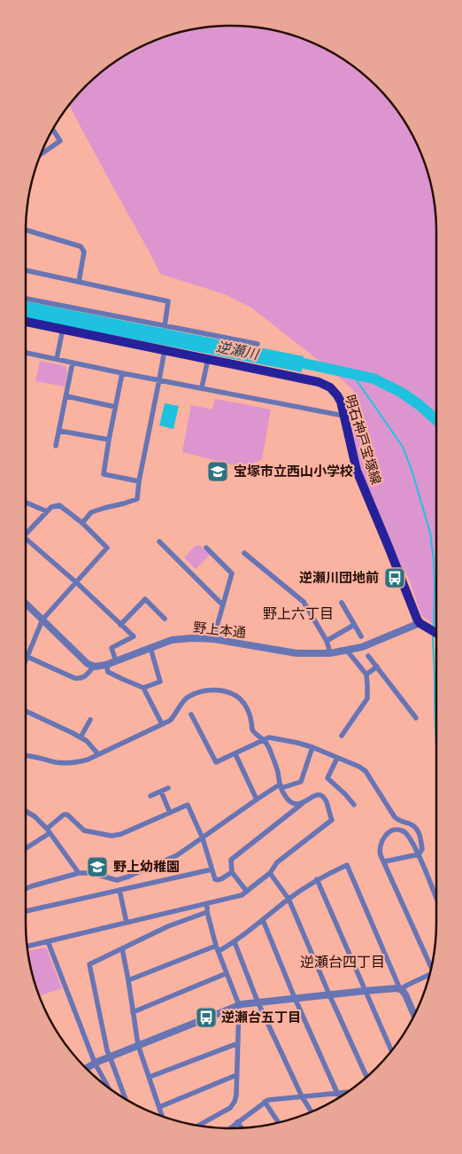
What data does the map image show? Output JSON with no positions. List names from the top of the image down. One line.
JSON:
{"streets":{"main road":["明石神戸宝塚線"],"street":["野上本通"]},"crossings":[["明石神戸宝塚線","野上本通"]],"districts":["野上六丁目","逆瀬台四丁目"],"water":["逆瀬川"],"places":{"school or university":["宝塚市立西山小学校","野上幼稚園"],"bus stop":["逆瀬川団地前","逆瀬台五丁目"]}}
